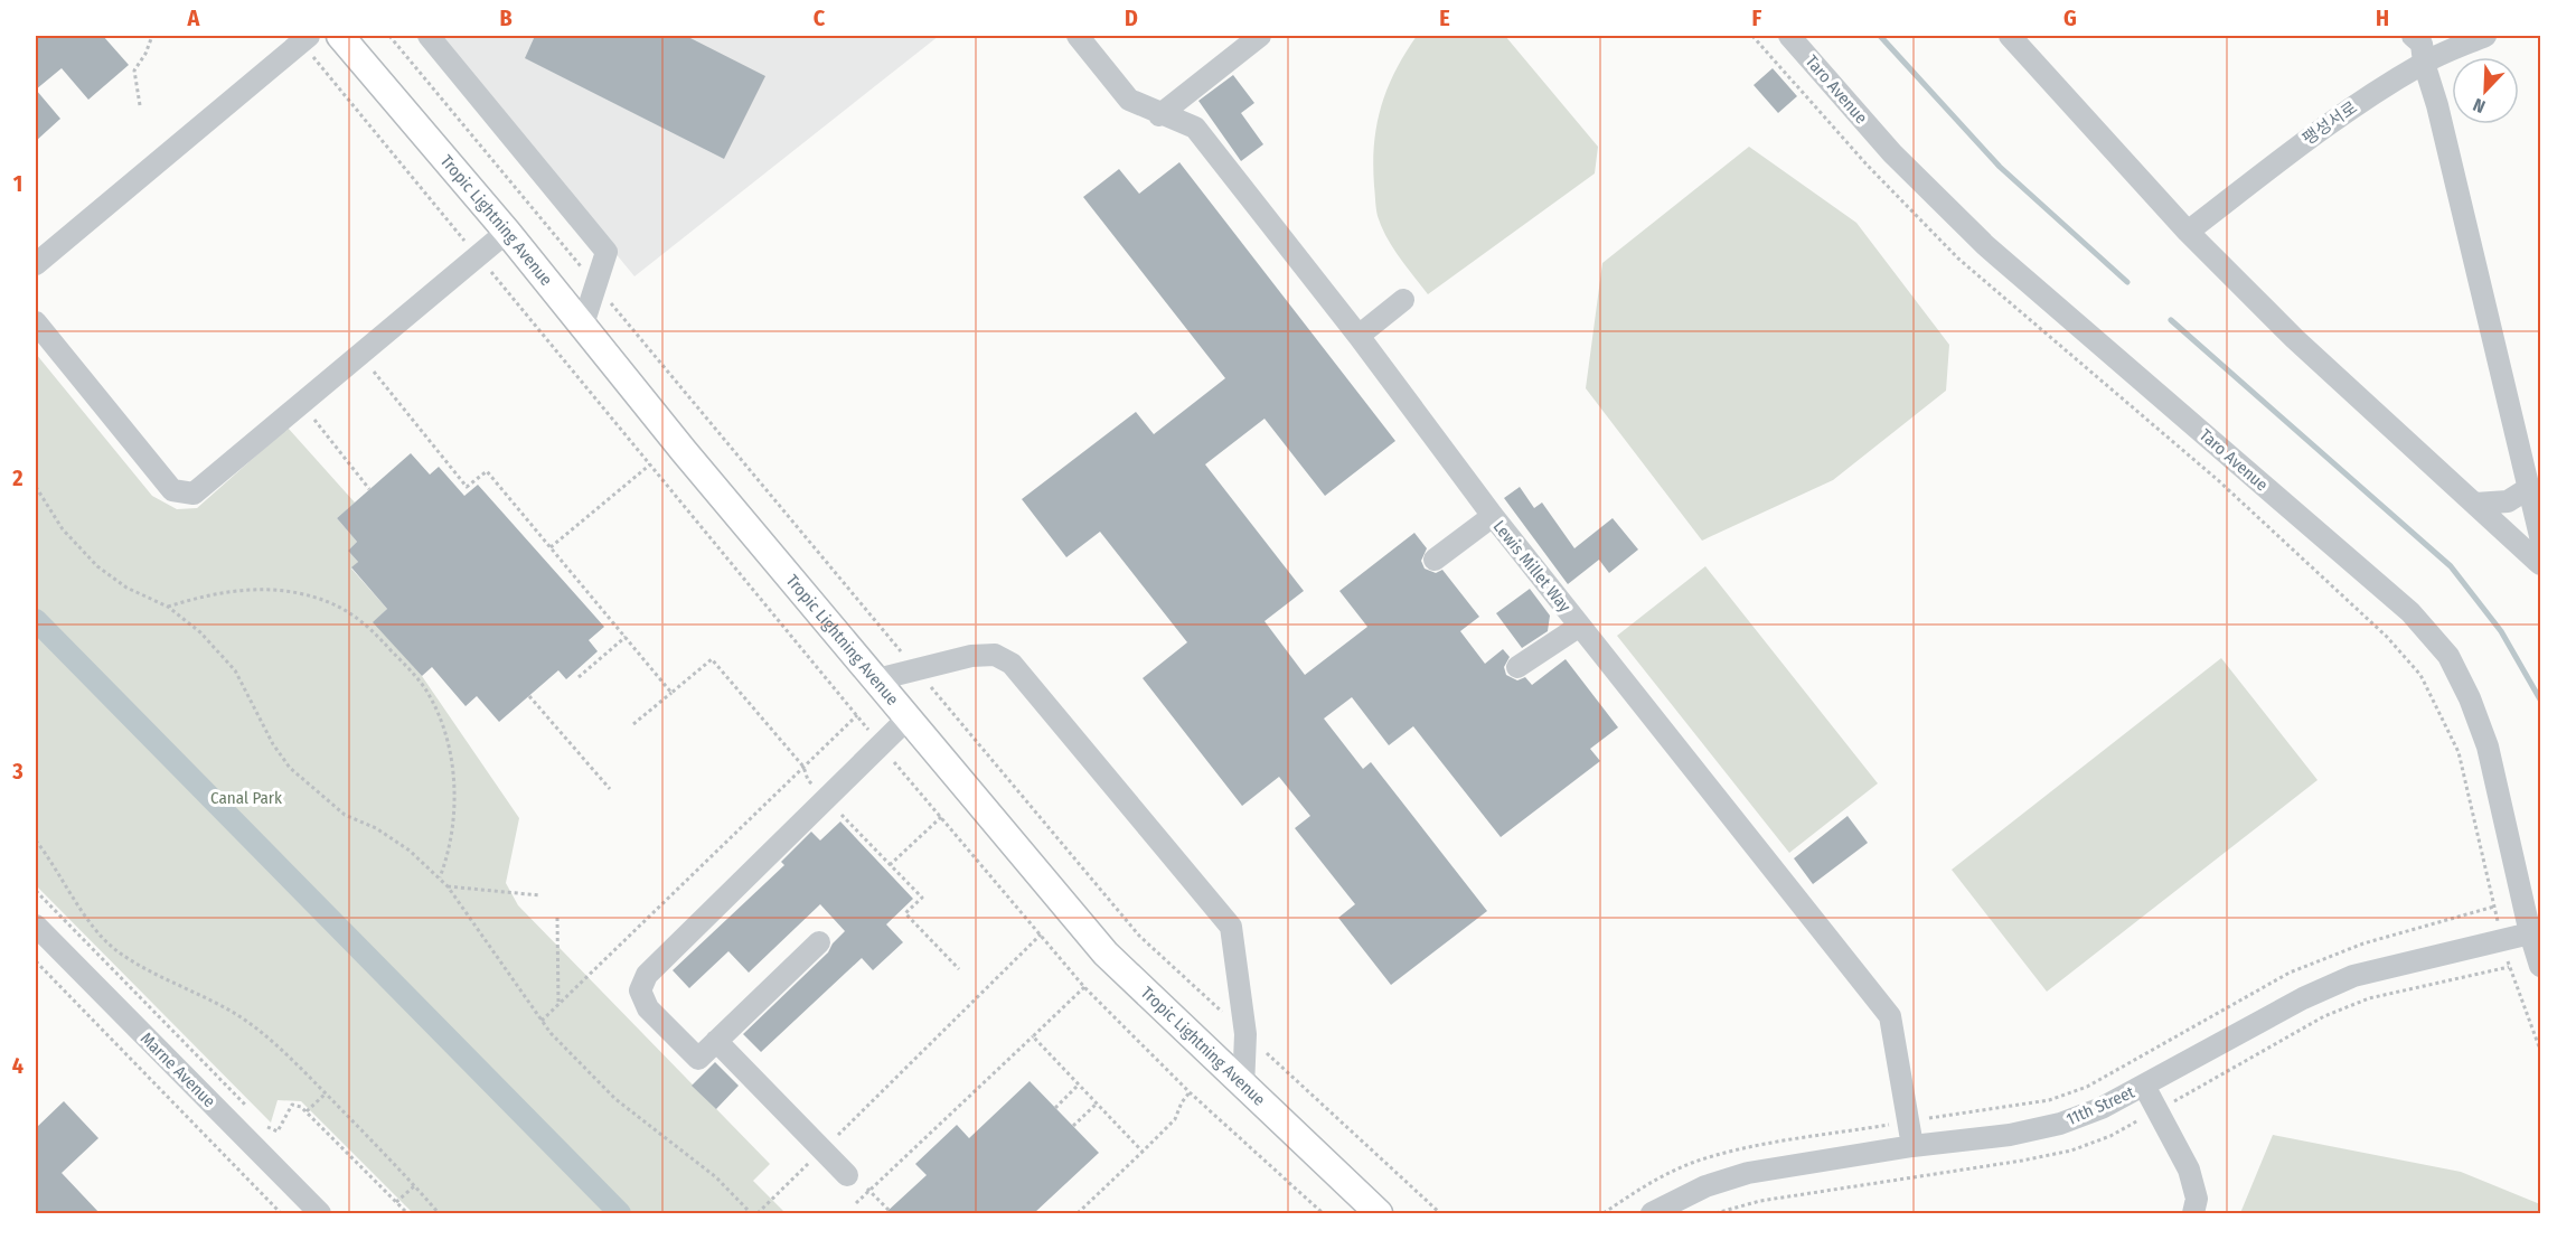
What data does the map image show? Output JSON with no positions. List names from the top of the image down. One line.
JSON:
{"streets":{"main road":["Tropic Lightning Avenue"],"street":["Taro Avenue","팽성서로","Lewis Millet Way","Marne Avenue","11th Street"]},"crossings":[["Taro Avenue","11th Street"],["Lewis Millet Way","11th Street"]],"parks":["Canal Park"],"north":"bottom left","grid":{"columns":["A","B","C","D","E","F","G","H"],"rows":["1","2","3","4"]}}
